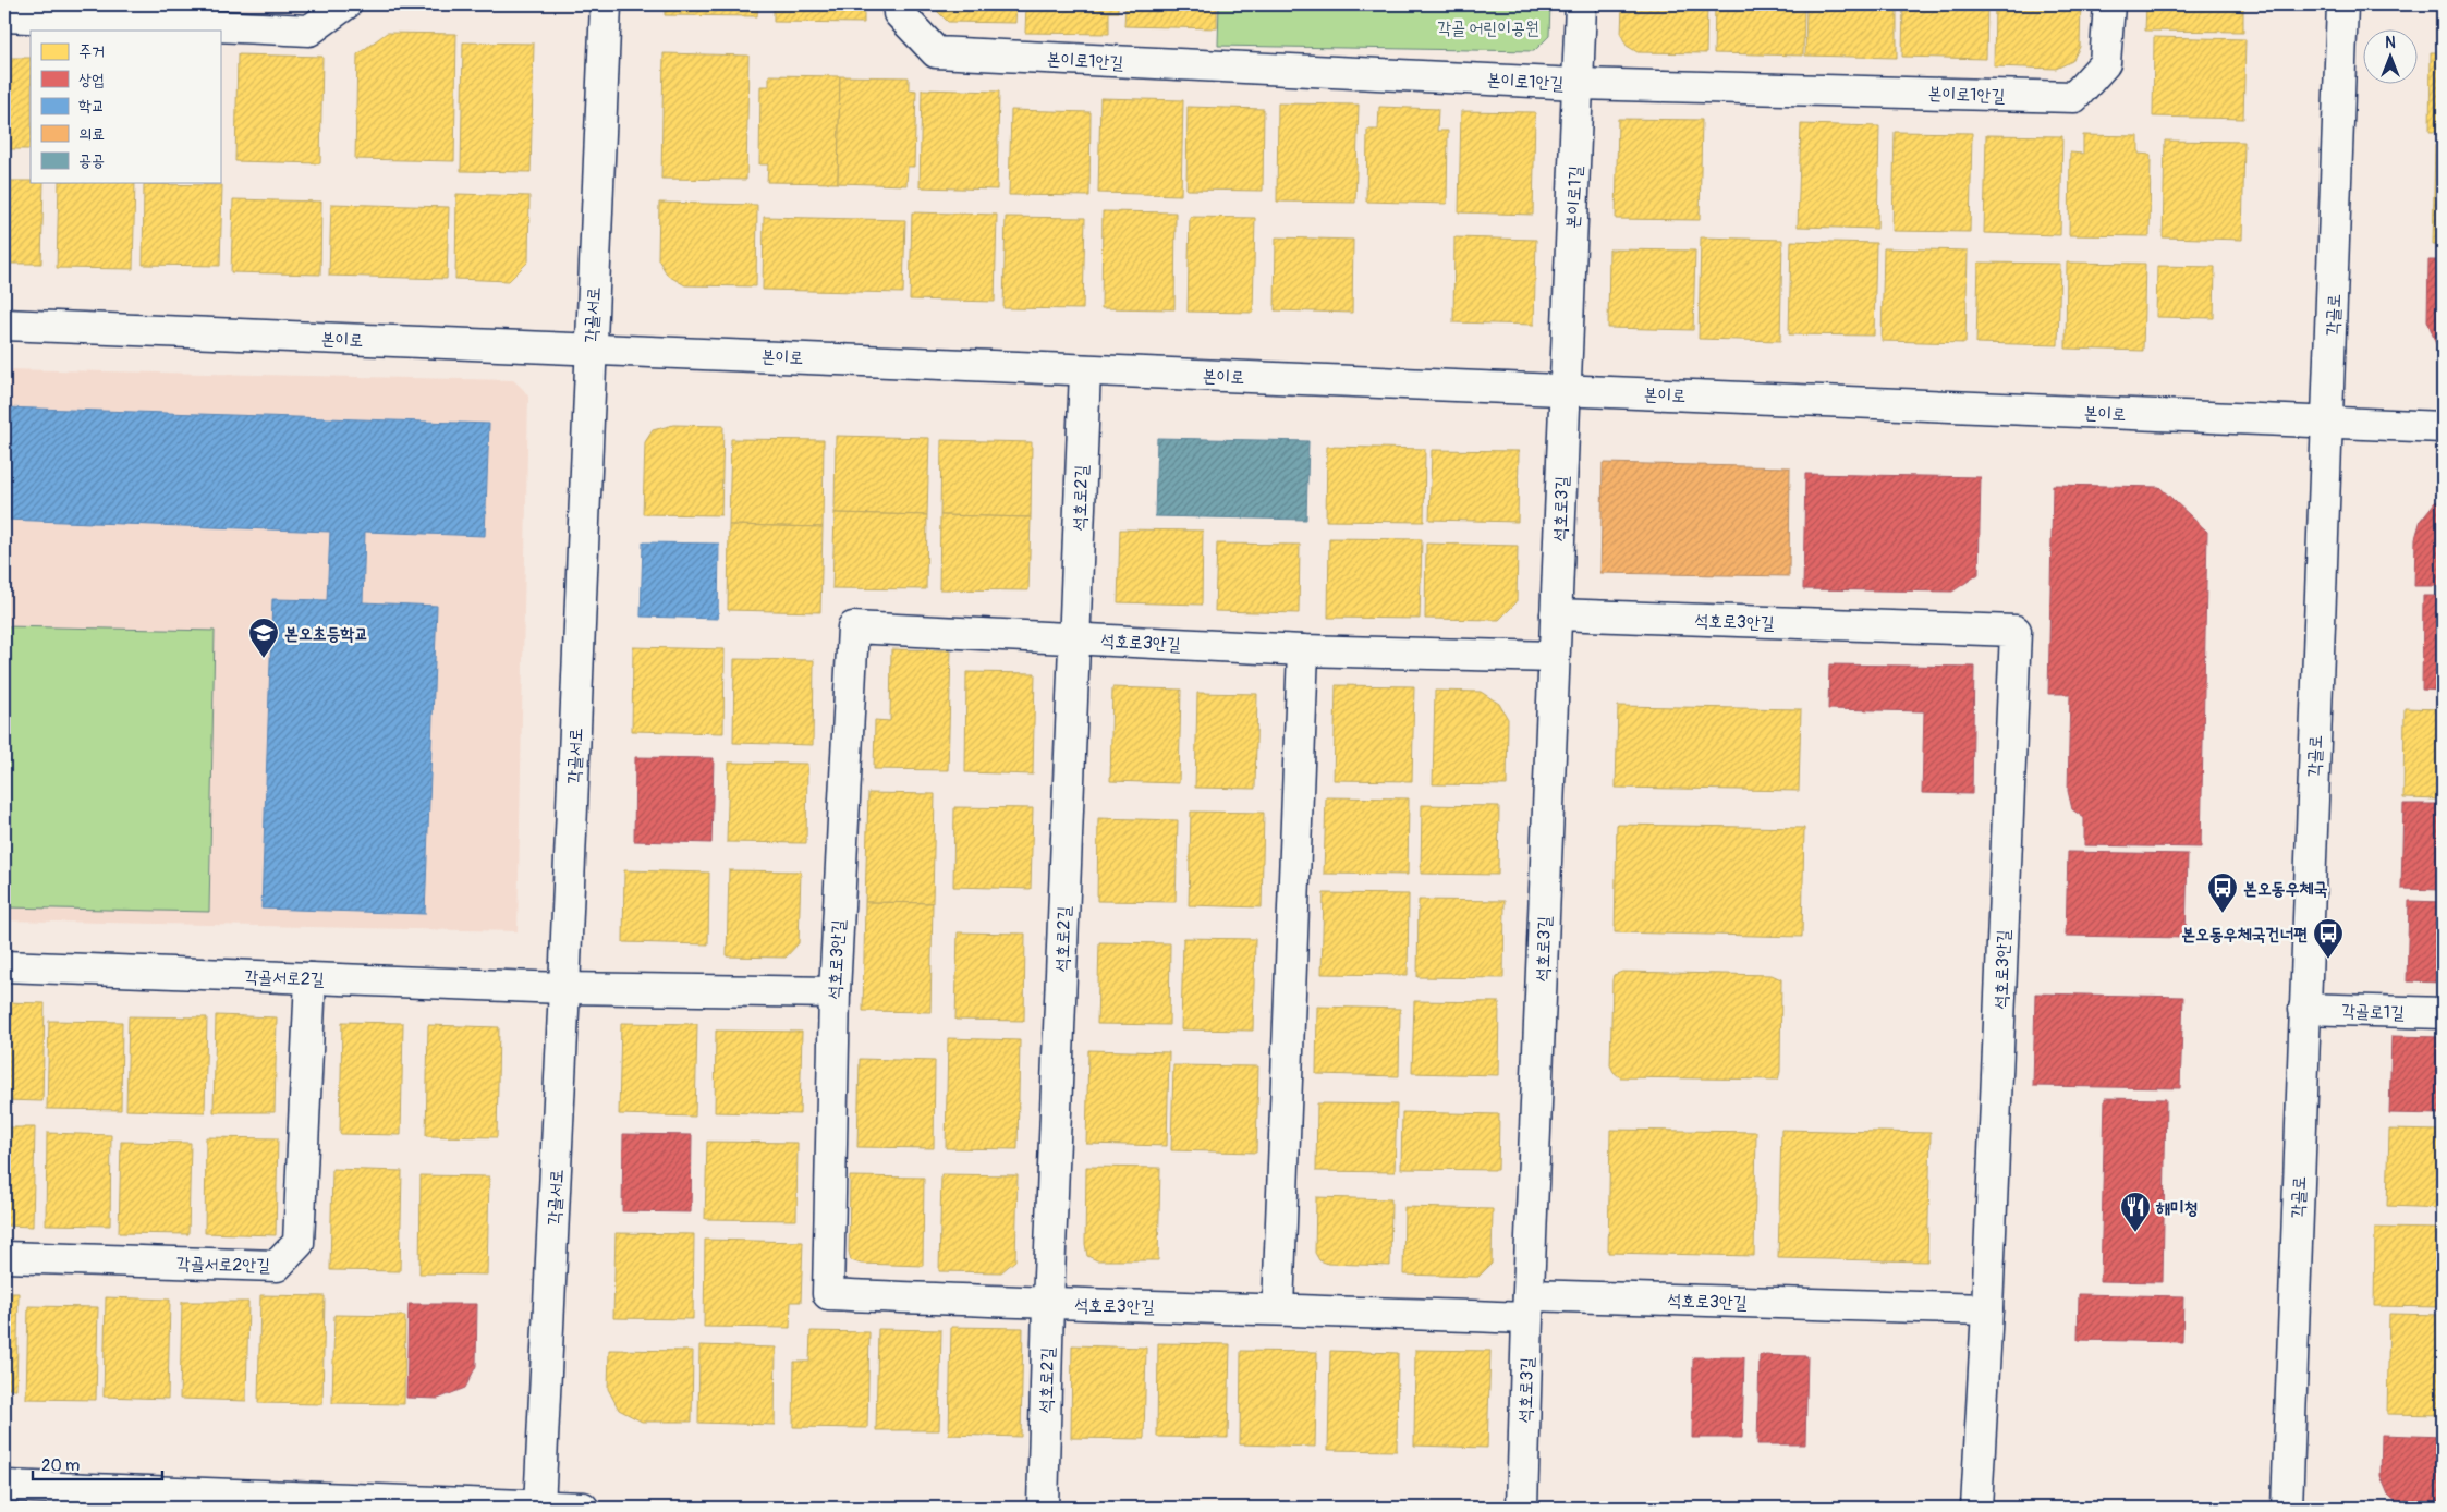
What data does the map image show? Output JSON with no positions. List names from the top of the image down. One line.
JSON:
{"streets":{"street":["본이로1안길","본이로1길","각골서로","각골로","본이로","석호로2길","석호로3길","석호로3안길","각골서로2길","각골로1길","각골서로2안길"]},"crossings":[["본이로1안길","본이로1길"],["본이로1길","본이로"],["본이로1길","석호로3길"],["각골서로","본이로"],["각골서로","각골서로2길"],["각골로","본이로"],["각골로","각골로1길"],["본이로","석호로2길"],["본이로","석호로3길"],["석호로2길","석호로3안길"],["석호로3길","석호로3안길"],["석호로3안길","각골서로2길"],["각골서로2길","각골서로2안길"]],"parks":["각골 어린이공원"],"places":{"school or university":["본오초등학교"],"bus stop":["본오동우체국","본오동우체국건너편"],"restaurant":["해미청"]},"legend":["주거","상업","학교","의료","공공"],"scale_bar":"20 m","north":"top"}
